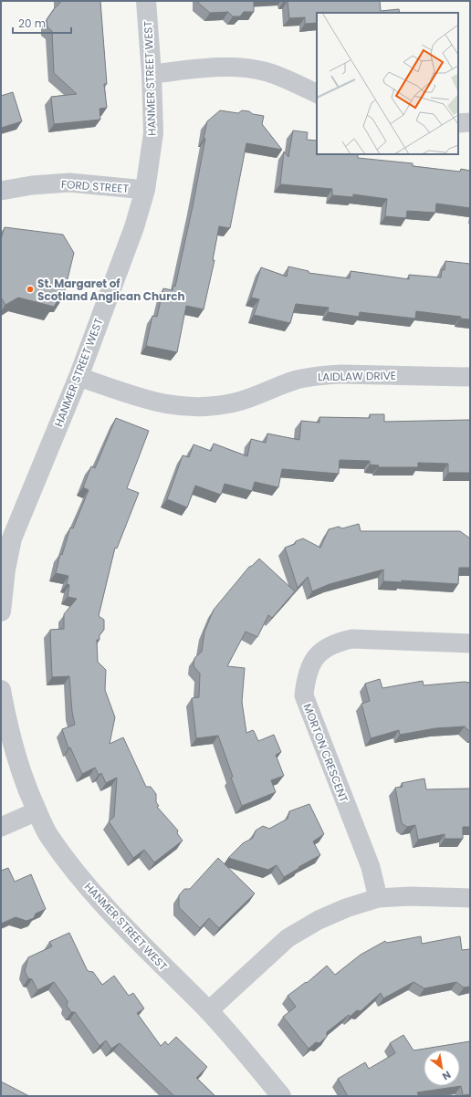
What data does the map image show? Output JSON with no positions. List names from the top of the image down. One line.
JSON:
{"streets":{"street":["HANMER STREET WEST","FORD STREET","LAIDLAW DRIVE","MORTON CRESCENT"]},"crossings":[["HANMER STREET WEST","FORD STREET"],["HANMER STREET WEST","LAIDLAW DRIVE"]],"places":["St. Margaret of Scotland Anglican Church"],"scale_bar":"20 m","north":"bottom right"}
